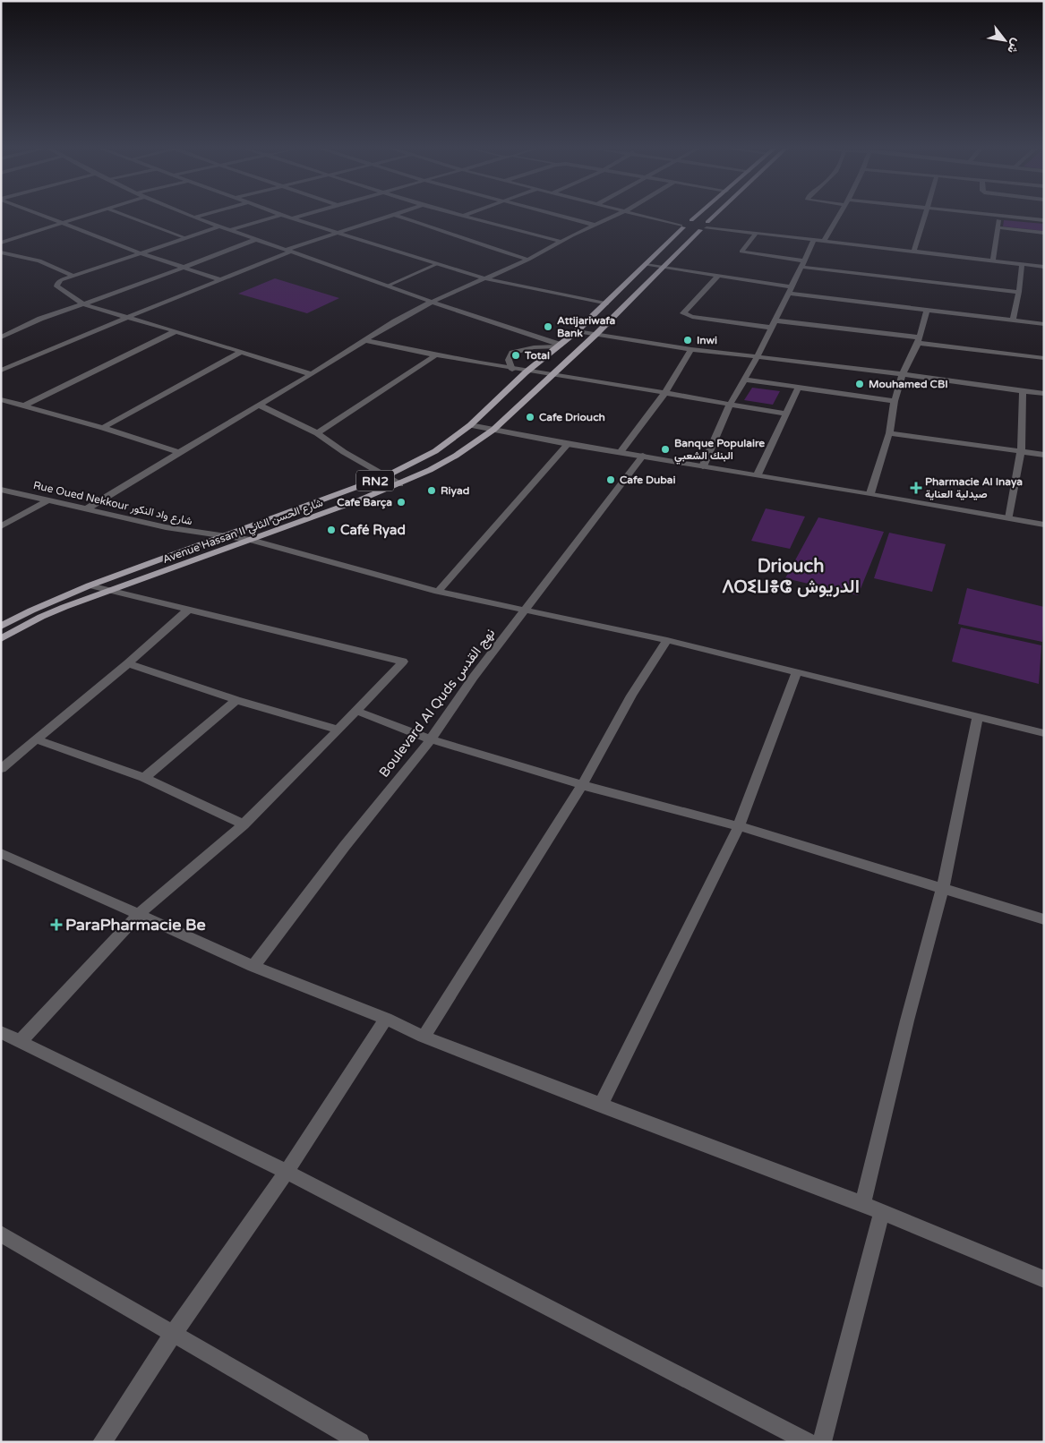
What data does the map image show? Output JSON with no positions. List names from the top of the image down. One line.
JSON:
{"streets":{"main road":["RN2","Avenue Hassan II شارع الحسن الثاني"],"street":["Rue Oued Nekkour شارع واد النکور","Boulevard Al Quds نهج القدس"]},"crossings":[["Rue Oued Nekkour شارع واد النکور","Avenue Hassan II شارع الحسن الثاني"],["Rue Oued Nekkour شارع واد النکور","Boulevard Al Quds نهج القدس"]],"districts":["Driouch ⴷⵔⵉⵡⴻⵛ الدريوش"],"places":{"other":["Attijariwafa Bank","Inwi","Total","Mouhamed CBI","Cafe Driouch","Banque Populaire البنك الشعبي","Cafe Dubai","Riyad","Cafe Barça","Café Ryad"],"health":["Pharmacie Al Inaya صيدلية العناية","ParaPharmacie Be"]},"north":"bottom right"}
